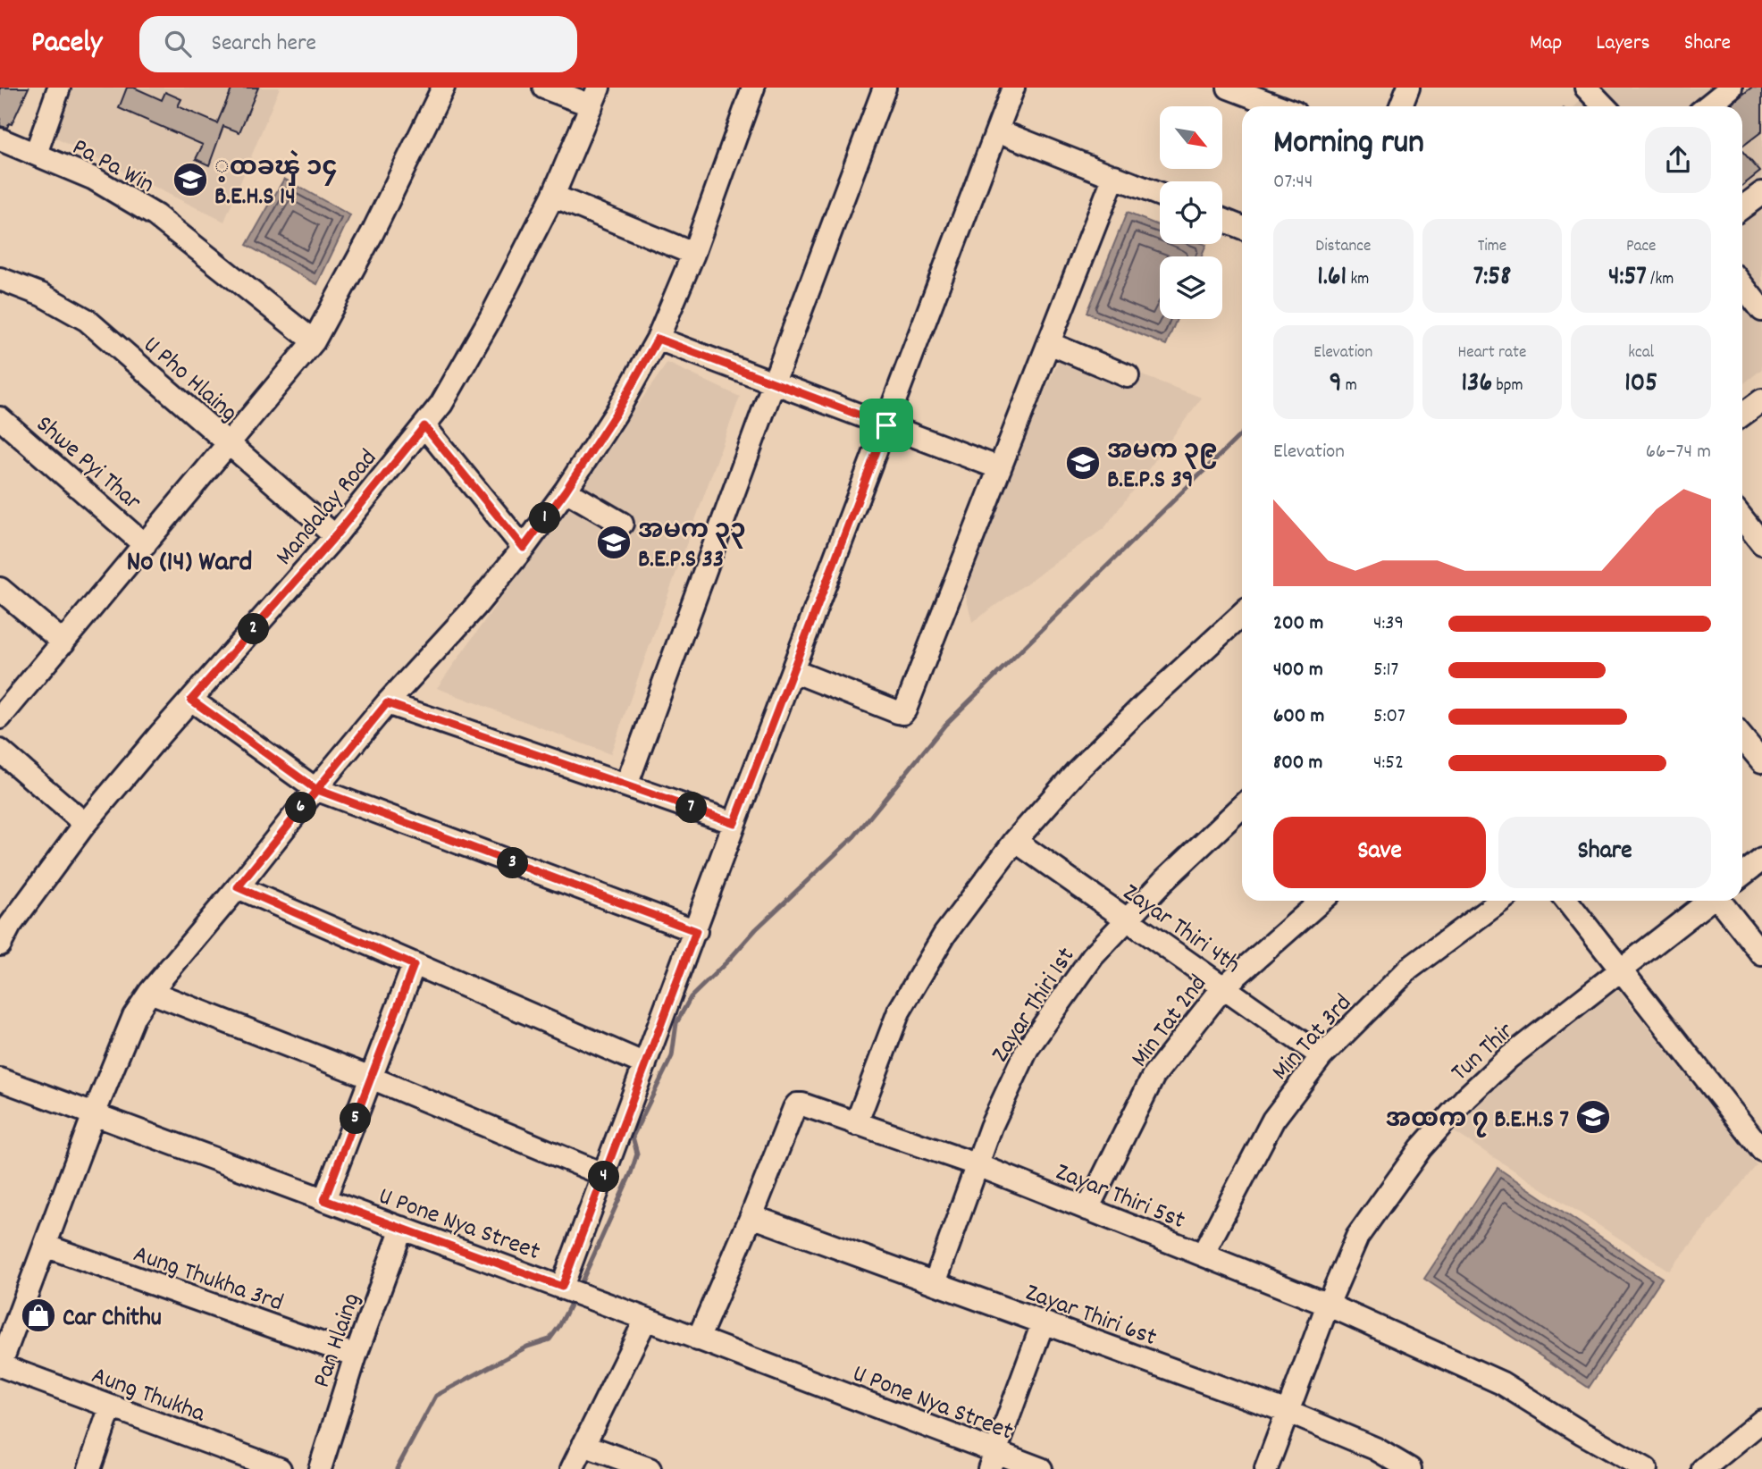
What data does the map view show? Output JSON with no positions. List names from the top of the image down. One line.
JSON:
{"streets":{"street":["Pa Pa Win","U Pho Hlaing","Shwe Pyi Thar","Mandalay Road","Zayar Thiri 4th","Zayar Thiri 1st","Min Tat 2nd","Min Tat 3rd","Tun Thir","Zayar Thiri 5st","U Pone Nya Street","Aung Thukha 3rd","Zayar Thiri 6st","Pan Hlaing","Aung Thukha"]},"crossings":[["U Pho Hlaing","Mandalay Road"],["Zayar Thiri 4th","Zayar Thiri 1st"],["Zayar Thiri 4th","Min Tat 2nd"],["Zayar Thiri 4th","Min Tat 3rd"],["Zayar Thiri 1st","Zayar Thiri 5st"],["Zayar Thiri 1st","Zayar Thiri 6st"],["Min Tat 2nd","Zayar Thiri 5st"],["Min Tat 3rd","Zayar Thiri 5st"],["Tun Thir","Zayar Thiri 5st"],["Tun Thir","Zayar Thiri 6st"],["Zayar Thiri 5st","U Pone Nya Street"],["Zayar Thiri 5st","Zayar Thiri 6st"],["U Pone Nya Street","Pan Hlaing"],["Aung Thukha 3rd","Pan Hlaing"]],"districts":["No (14) Ward"],"places":{"school or university":["့ထခၾဲ ၁၄ B.E.H.S 14","အမက ၃၉ B.E.P.S 39","အမက ၃၃ B.E.P.S 33","အထက ၇ B.E.H.S 7"],"shop":["Car Chithu"]},"north":"bottom right","page":{"header":"Pacely","search":"Search here","nav":["Map","Layers","Share"],"heading":["Morning run","07:44"],"stats":[["Distance","1.61 km"],["Time","7:58"],["Pace","4:57 /km"],["Elevation","9 m"],["Heart rate","136 bpm"],["kcal","105"]],"chart":["Elevation","66–74 m"],"pins":["1","2","6","7","3","5","4"],"list":[{"name":"200 m","note":"4:39"},{"name":"400 m","note":"5:17"},{"name":"600 m","note":"5:07"},{"name":"800 m","note":"4:52"}],"buttons":["Save","Share"]}}
